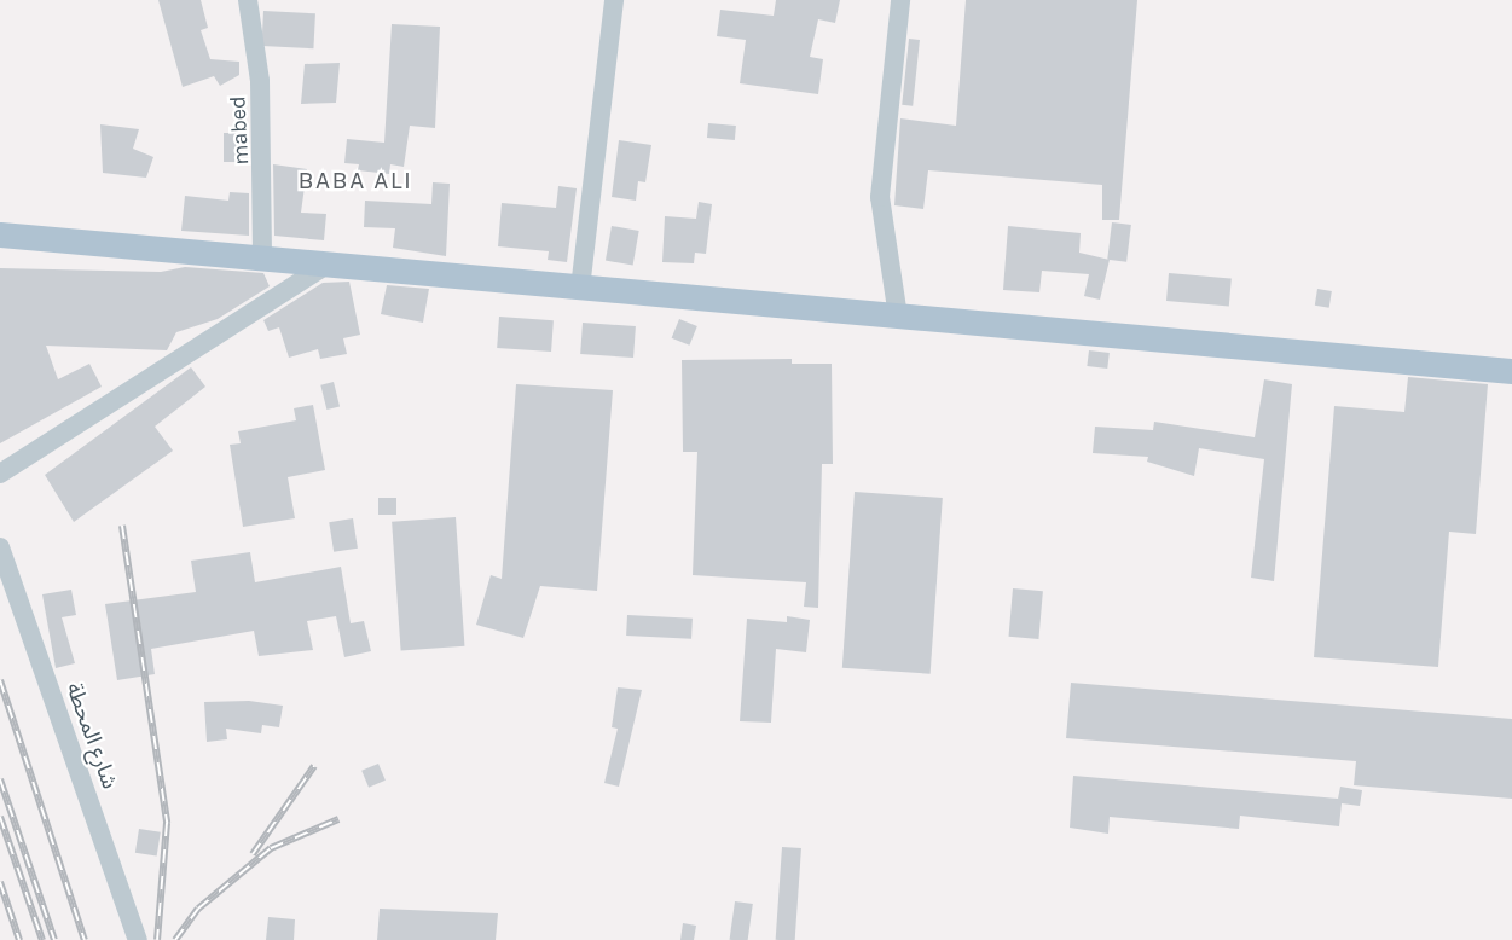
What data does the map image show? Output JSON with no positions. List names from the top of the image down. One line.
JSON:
{"streets":{"street":["mabed","شارع المحطة"]},"districts":["BABA ALI"]}
